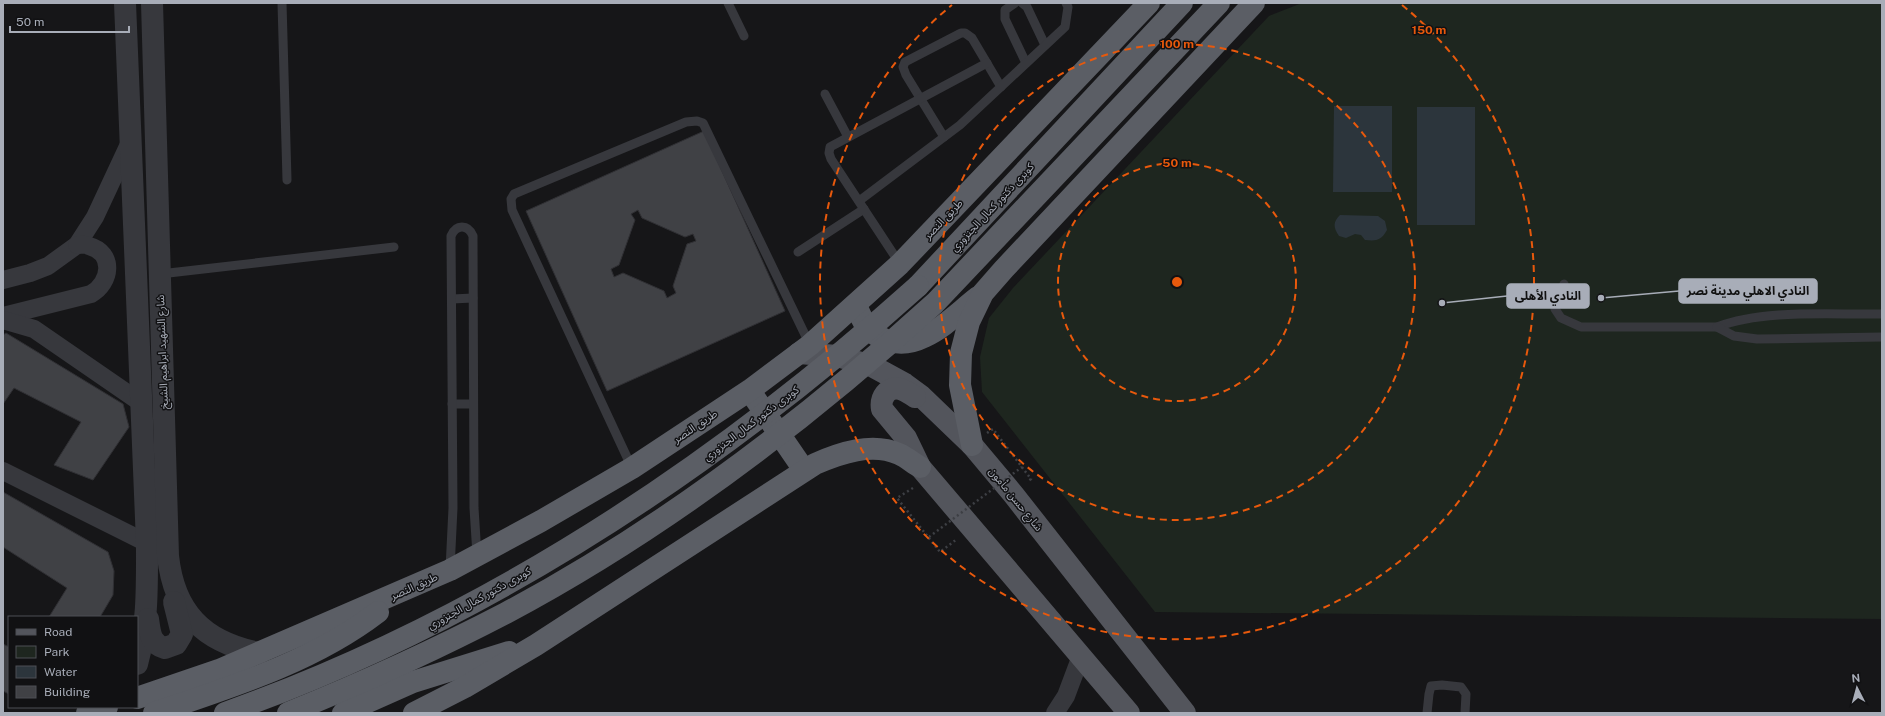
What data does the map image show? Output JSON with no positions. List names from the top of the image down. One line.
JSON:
{"streets":{"highway":["كوبرى دكتور كمال الجنزوري","طريق النصر"],"main road":["شارع حسن مأمون"],"street":["شارع الشهيد ابراهيم الشيخ"]},"crossings":[["طريق النصر","شارع الشهيد ابراهيم الشيخ"],["طريق النصر","شارع حسن مأمون"]],"places":["النادي الاهلي مدينة نصر","النادي الأهلى"],"legend":["Road","Park","Water","Building"],"scale_bar":"50 m","north":"top","rings":["150 m","100 m","50 m"]}
